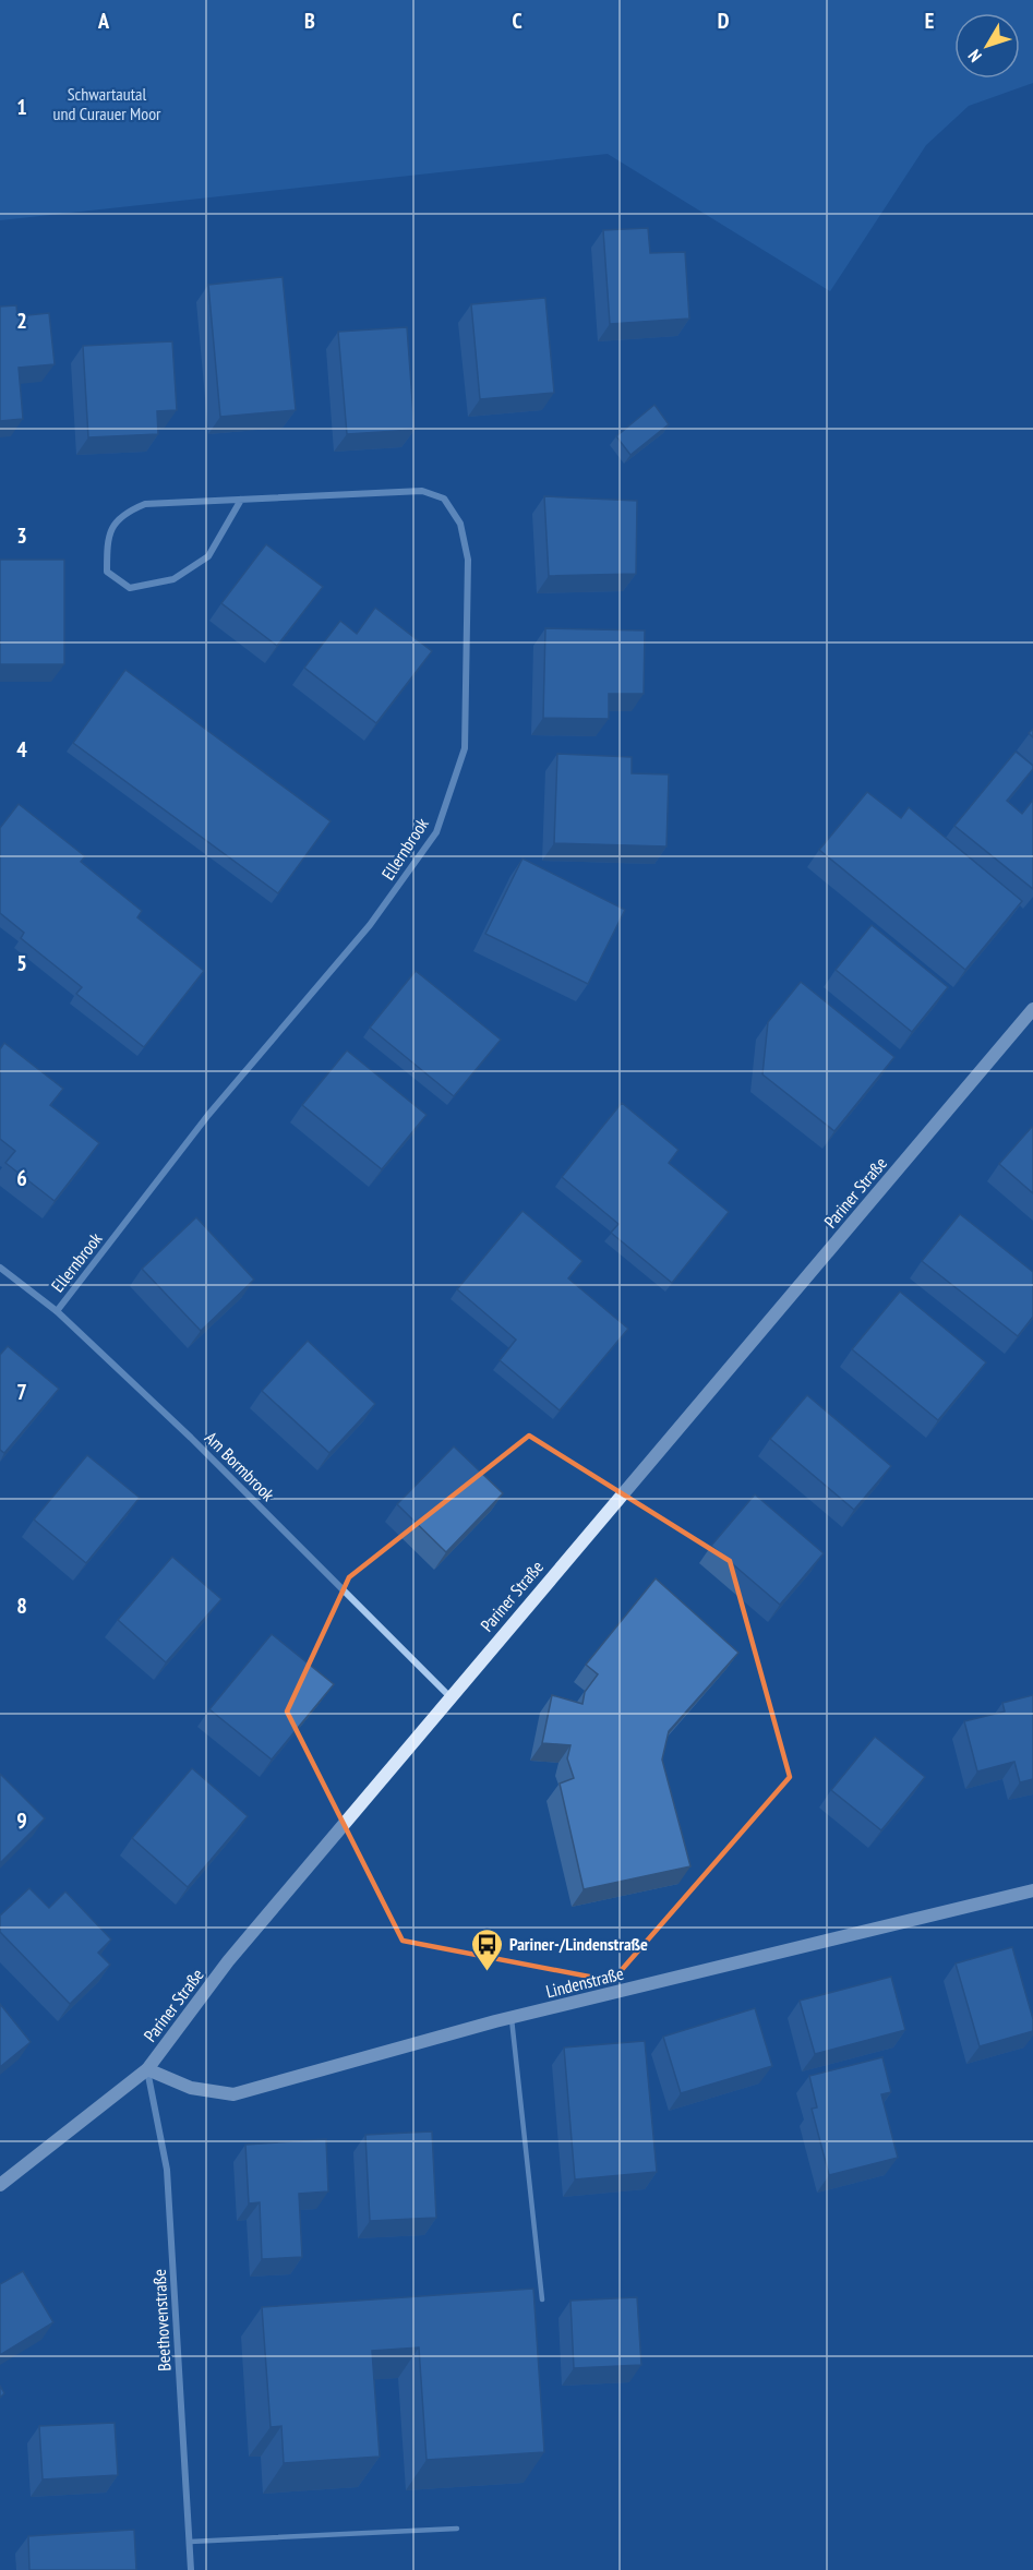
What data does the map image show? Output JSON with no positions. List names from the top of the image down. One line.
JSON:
{"streets":{"street":["Ellernbrook","Pariner Straße","Am Bormbrook","Lindenstraße","Beethovenstraße"]},"crossings":[["Ellernbrook","Am Bormbrook"],["Pariner Straße","Am Bormbrook"],["Pariner Straße","Lindenstraße"],["Pariner Straße","Beethovenstraße"],["Lindenstraße","Beethovenstraße"]],"parks":["Schwartautal und Curauer Moor"],"places":{"bus stop":["Pariner-/Lindenstraße"]},"north":"bottom left","grid":{"columns":["A","B","C","D","E"],"rows":["1","2","3","4","5","6","7","8","9"]}}
